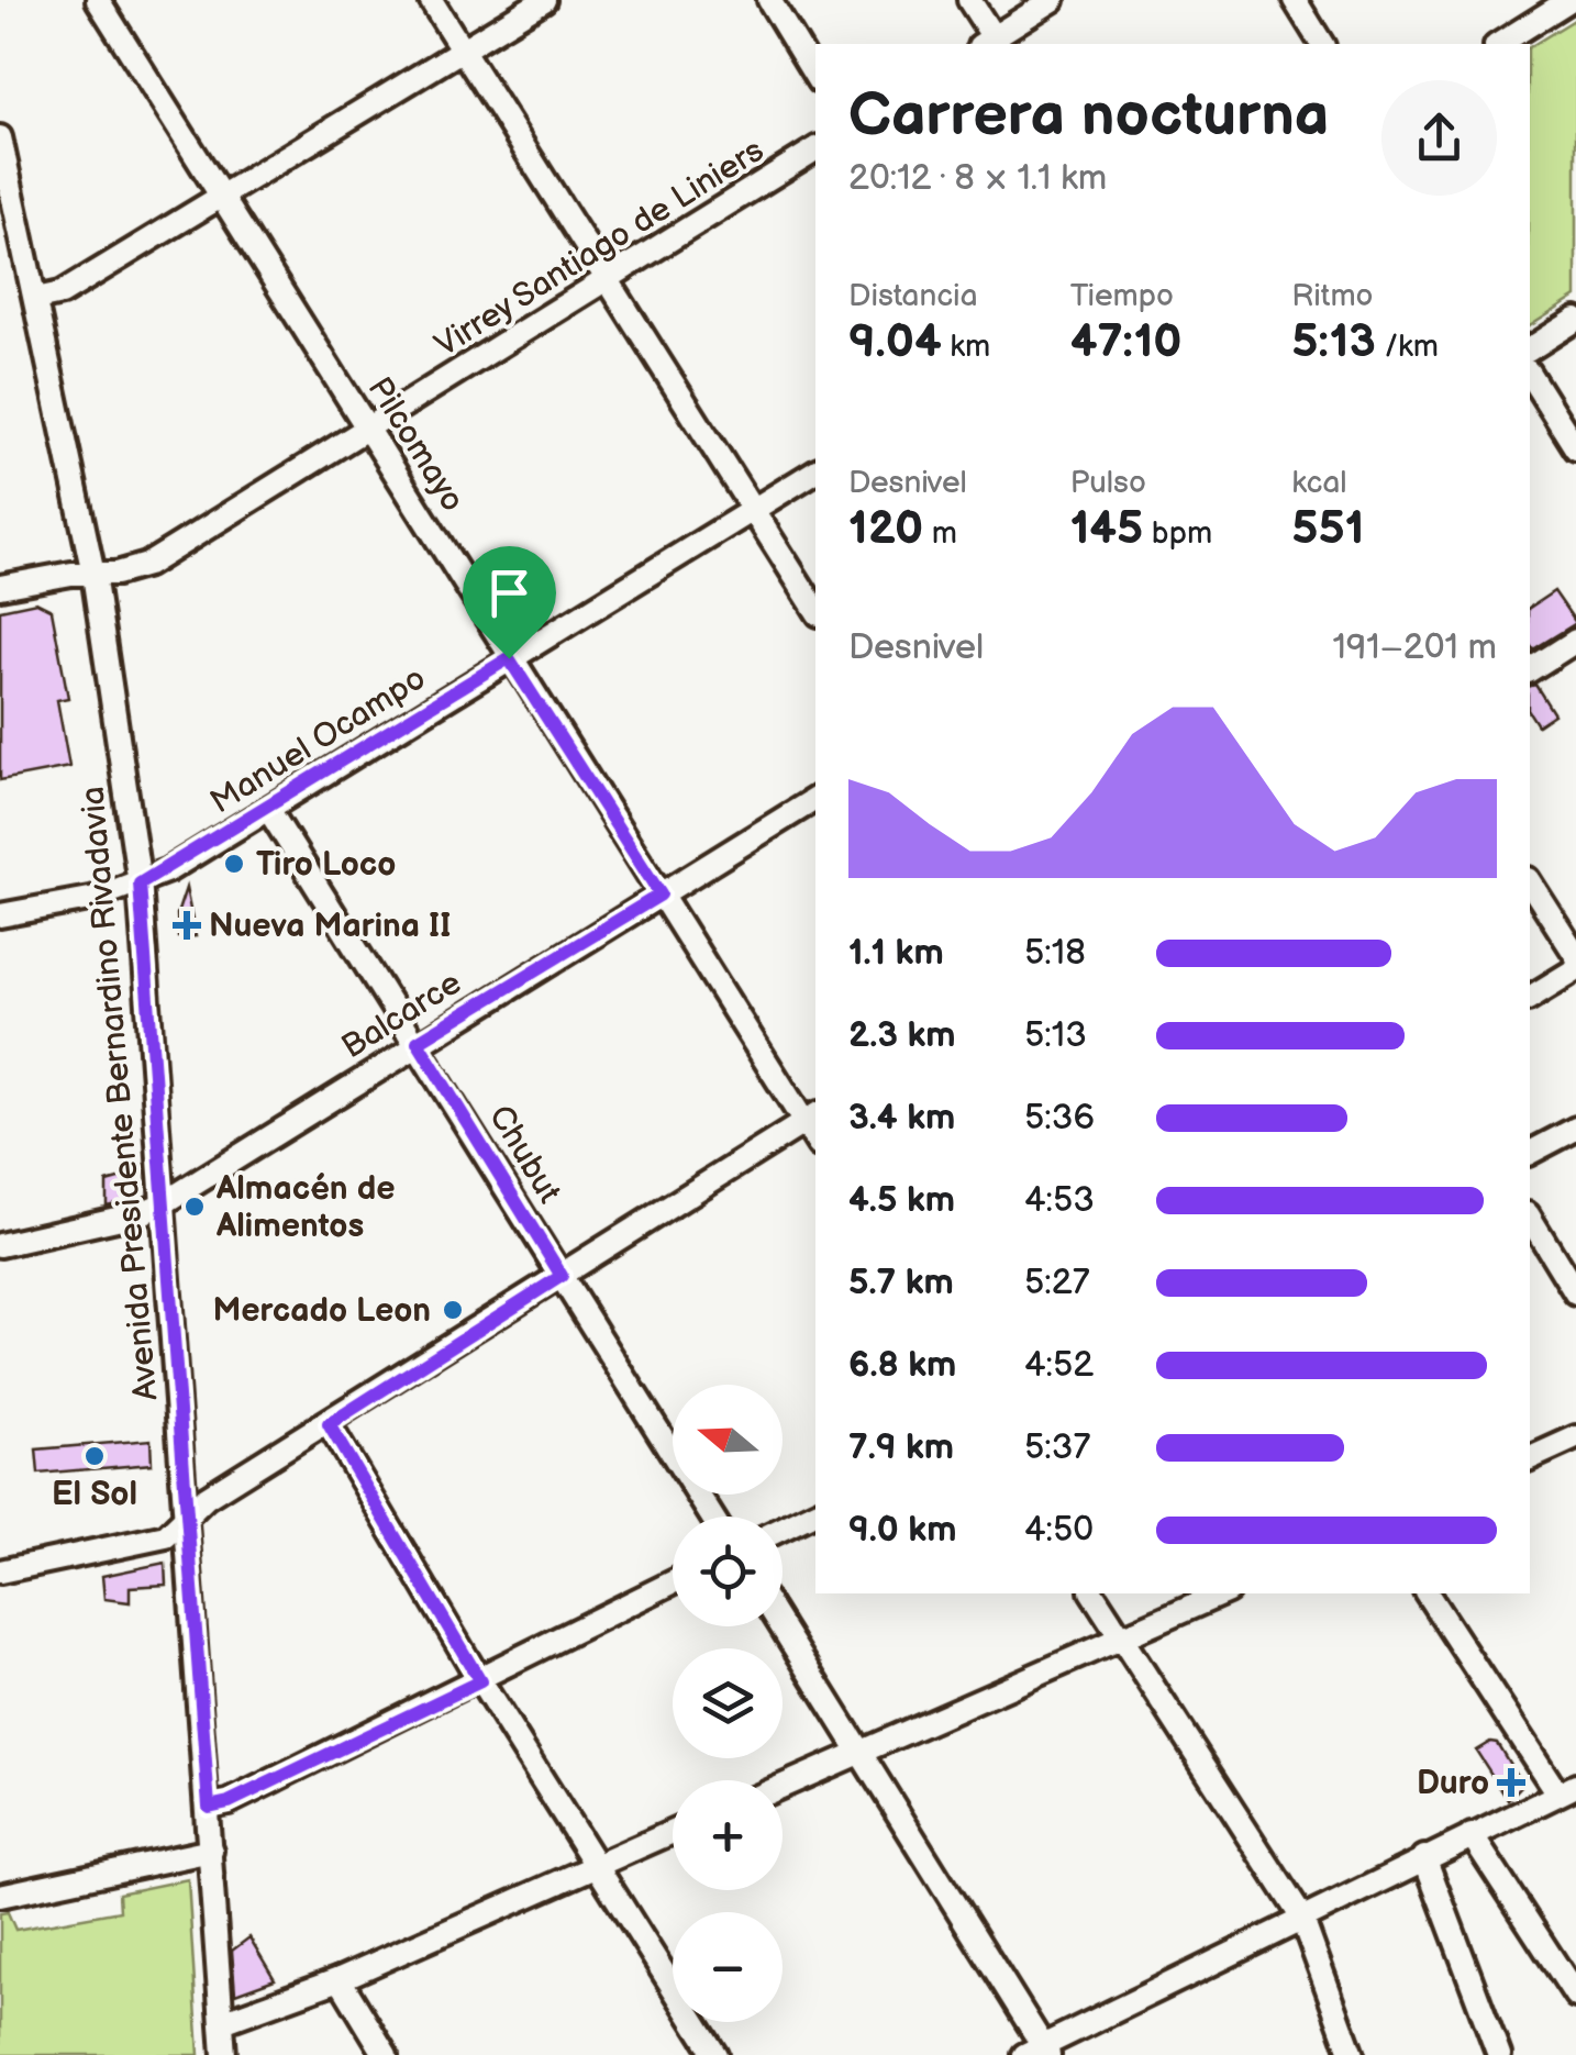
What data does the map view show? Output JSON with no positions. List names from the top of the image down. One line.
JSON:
{"streets":{"street":["Virrey Santiago de Liniers","Pilcomayo","Manuel Ocampo","Balcarce","Avenida Presidente Bernardino Rivadavia","Chubut"]},"crossings":[["Virrey Santiago de Liniers","Pilcomayo"],["Virrey Santiago de Liniers","Avenida Presidente Bernardino Rivadavia"],["Pilcomayo","Manuel Ocampo"],["Pilcomayo","Balcarce"],["Manuel Ocampo","Avenida Presidente Bernardino Rivadavia"],["Manuel Ocampo","Chubut"],["Balcarce","Avenida Presidente Bernardino Rivadavia"],["Balcarce","Chubut"]],"places":{"other":["Tiro Loco","Almacén de Alimentos","Mercado Leon","El Sol"],"health":["Nueva Marina II","Duro"]},"north":"left","page":{"heading":["Carrera nocturna","20:12 · 8 × 1.1 km"],"stats":[["Distancia","9.04 km"],["Tiempo","47:10"],["Ritmo","5:13 /km"],["Desnivel","120 m"],["Pulso","145 bpm"],["kcal","551"]],"chart":["Desnivel","191–201 m"],"list":[{"name":"1.1 km","note":"5:18"},{"name":"2.3 km","note":"5:13"},{"name":"3.4 km","note":"5:36"},{"name":"4.5 km","note":"4:53"},{"name":"5.7 km","note":"5:27"},{"name":"6.8 km","note":"4:52"},{"name":"7.9 km","note":"5:37"},{"name":"9.0 km","note":"4:50"}],"map_buttons":["+","−"]}}
